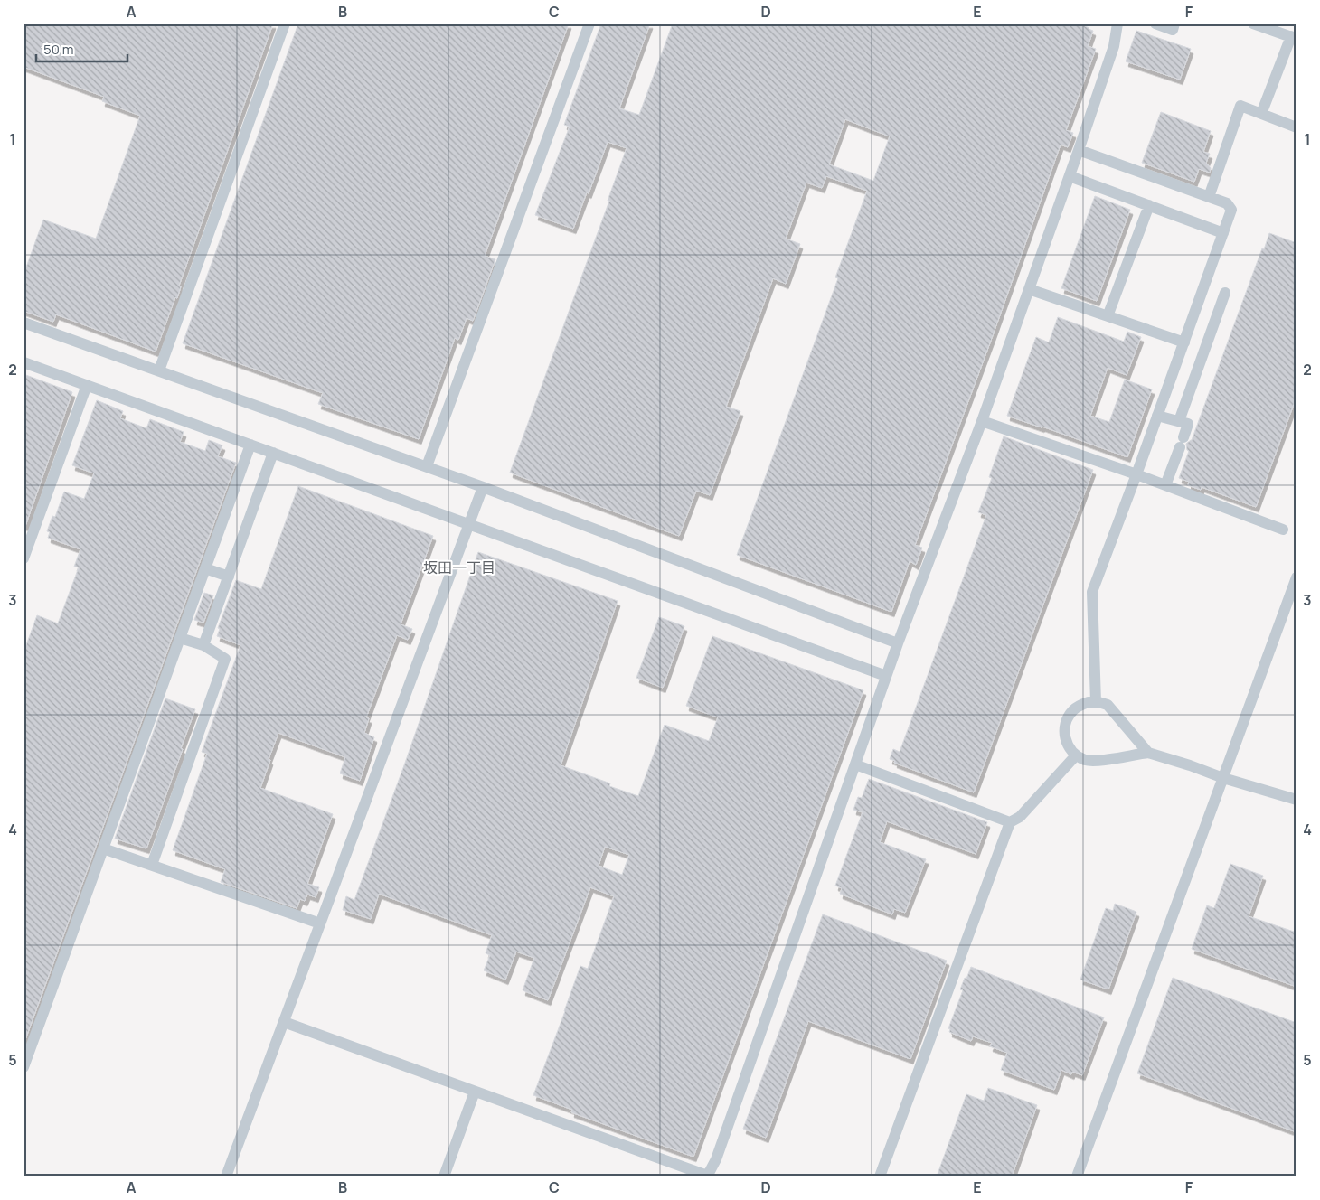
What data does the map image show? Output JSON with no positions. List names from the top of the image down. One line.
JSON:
{"districts":["坂田一丁目"],"scale_bar":"50 m","grid":{"columns":["A","B","C","D","E","F"],"rows":["1","2","3","4","5"]}}
